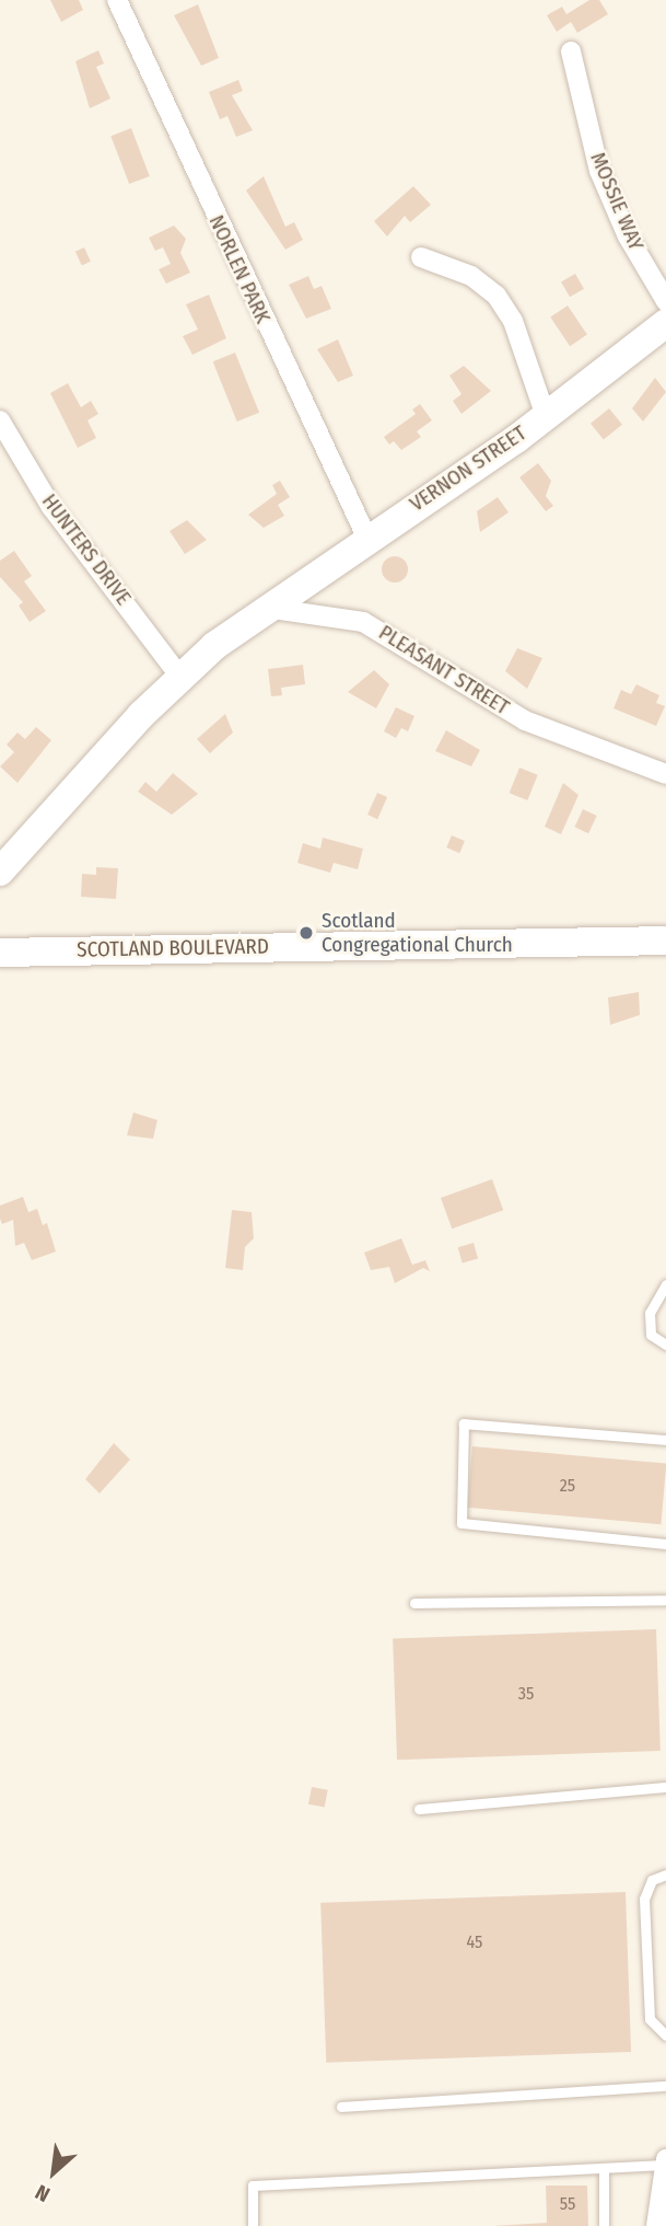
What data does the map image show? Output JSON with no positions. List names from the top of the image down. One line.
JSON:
{"streets":{"main road":["VERNON STREET","SCOTLAND BOULEVARD"],"street":["MOSSIE WAY","NORLEN PARK","HUNTERS DRIVE","PLEASANT STREET"]},"crossings":[["NORLEN PARK","VERNON STREET"],["VERNON STREET","PLEASANT STREET"]],"places":["Scotland Congregational Church"],"house_numbers":["25","35","45","55"],"north":"bottom left"}
